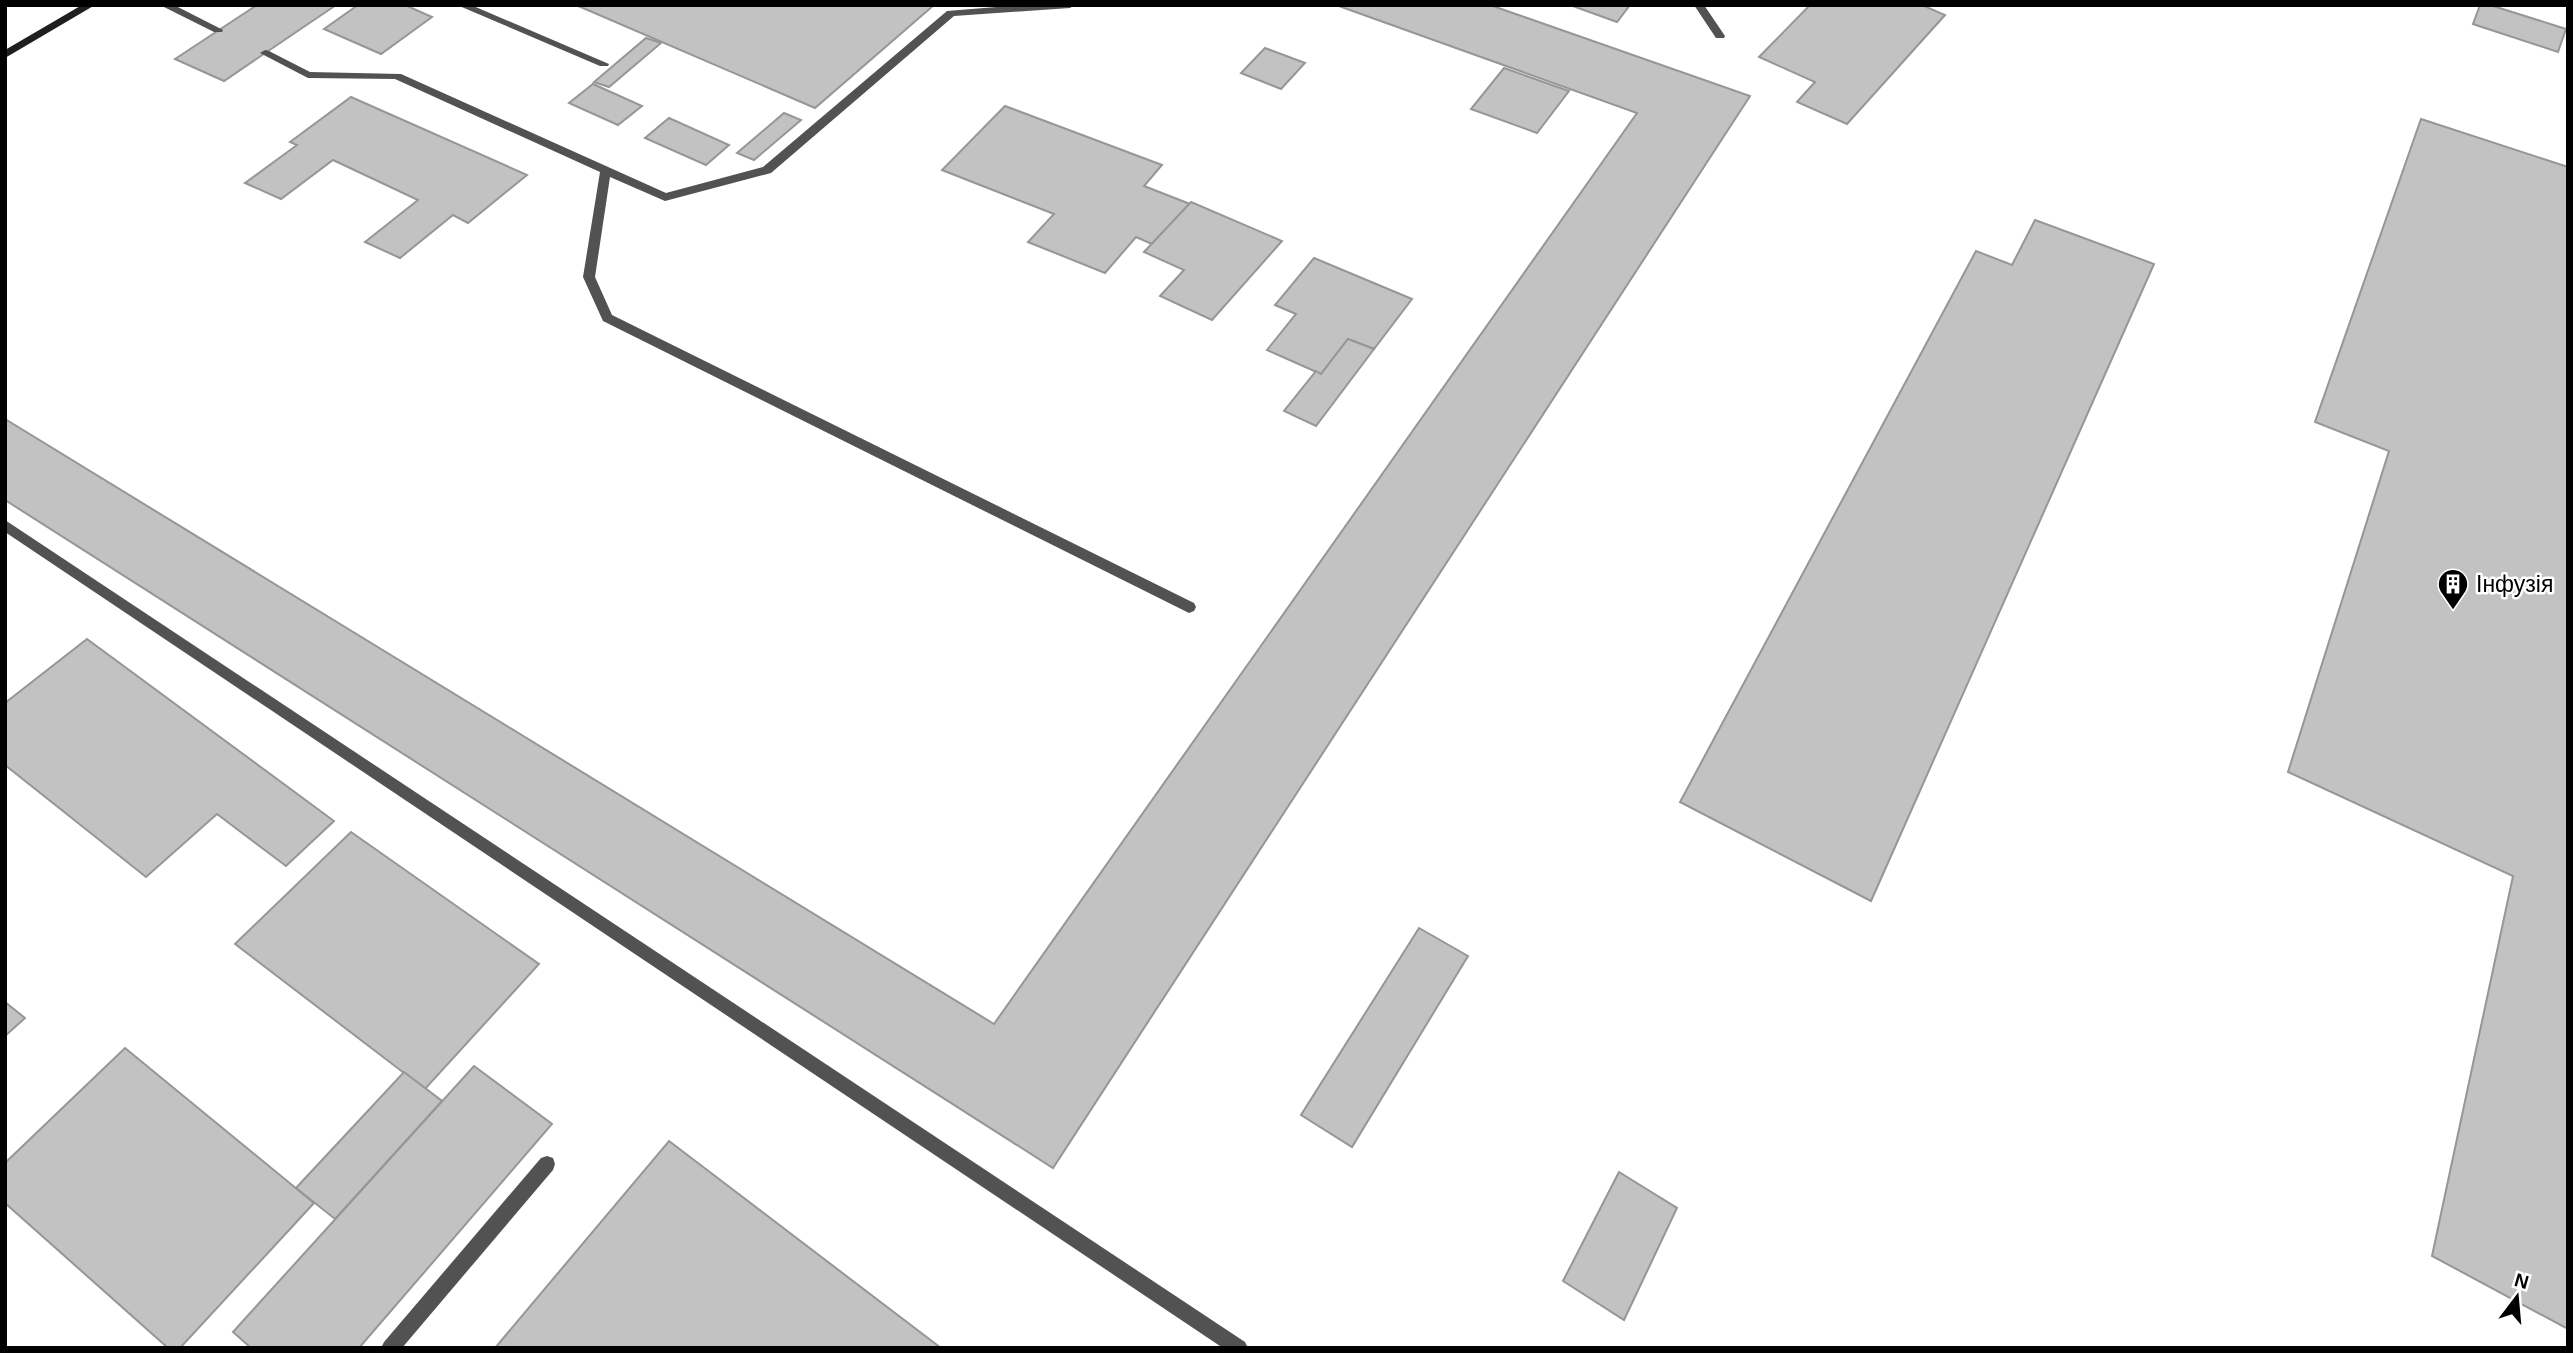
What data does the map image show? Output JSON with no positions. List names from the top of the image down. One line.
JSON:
{"places":{"building":["Інфузія"]},"north":"top"}
